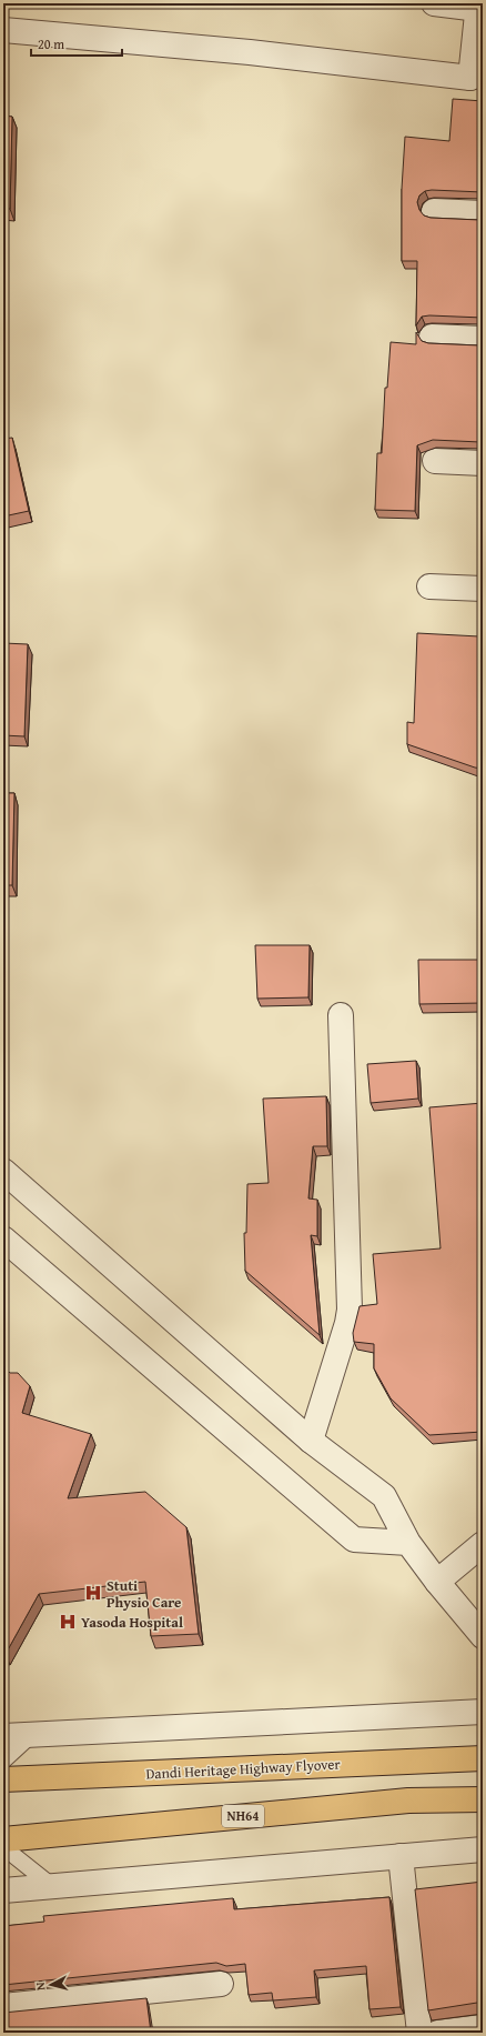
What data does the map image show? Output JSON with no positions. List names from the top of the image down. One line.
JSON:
{"streets":{"highway":["Dandi Heritage Highway Flyover","NH64"]},"places":{"hospital":["Stuti Physio Care","Yasoda Hospital"]},"scale_bar":"20 m","north":"left"}
